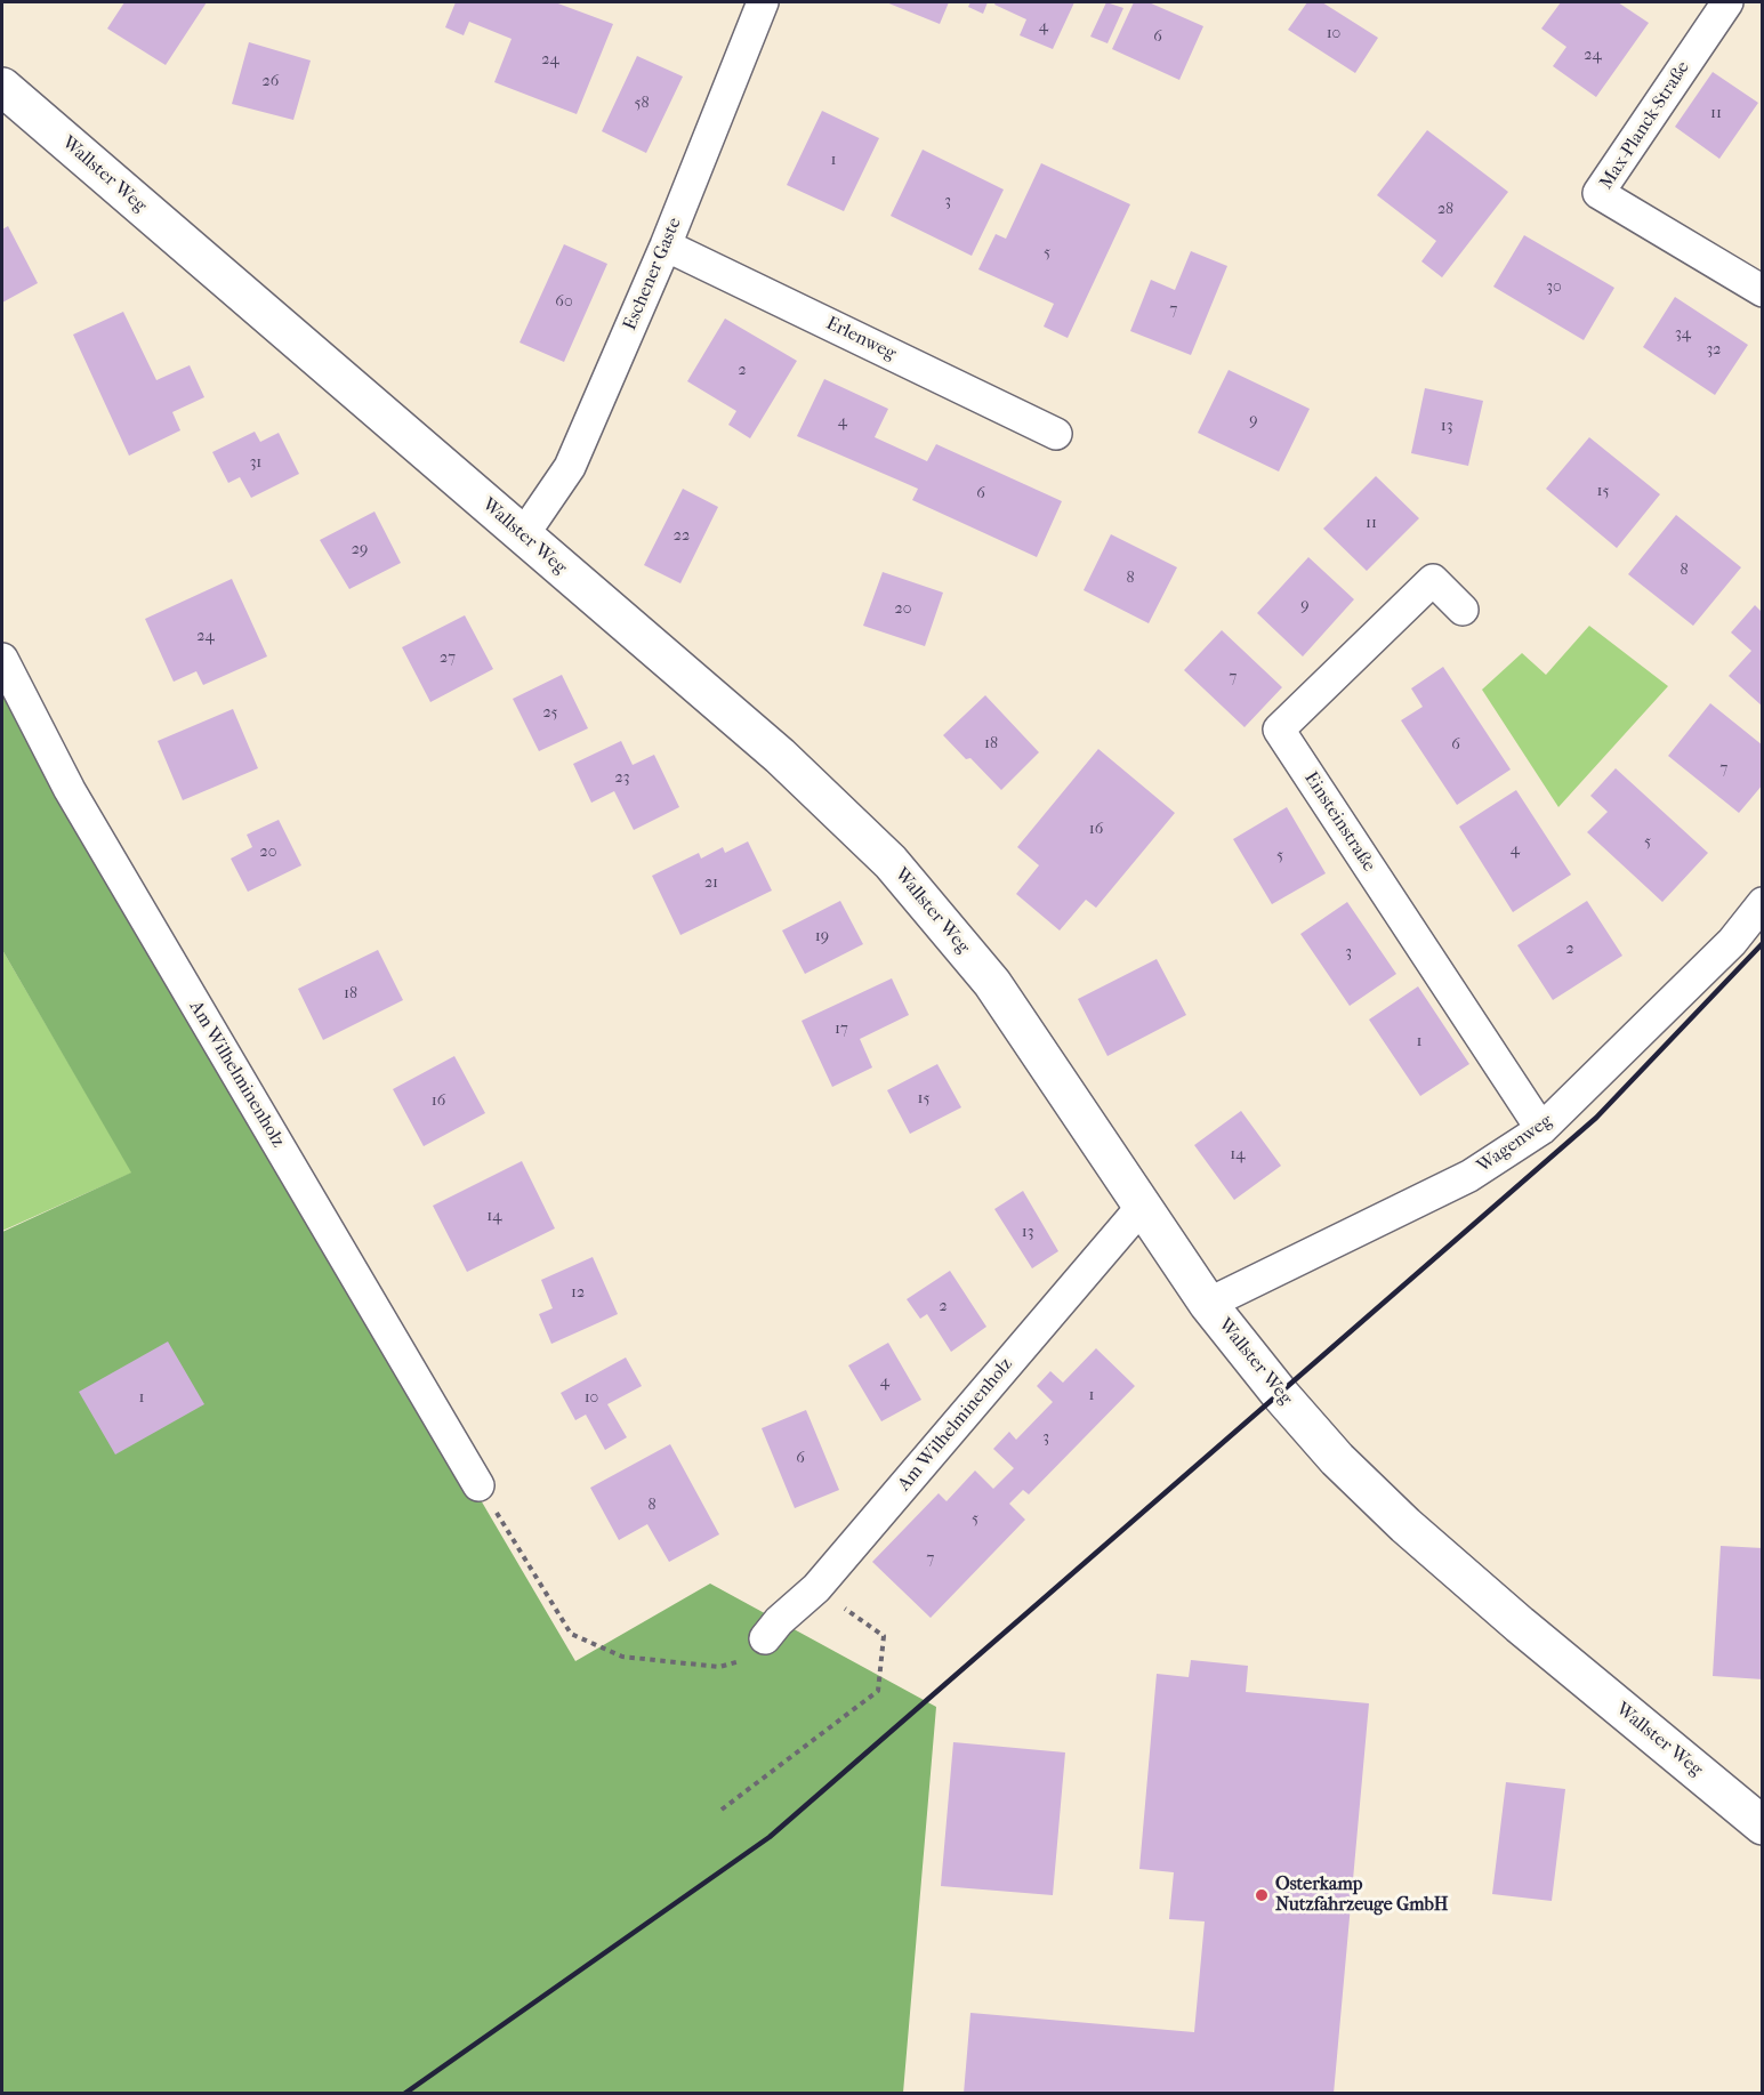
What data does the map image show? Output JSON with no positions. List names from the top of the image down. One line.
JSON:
{"streets":{"street":["Max-Planck-Straße","Wallster Weg","Eschener Gaste","Erlenweg","Einsteinstraße","Am Wilhelminenholz","Wagenweg"]},"crossings":[["Wallster Weg","Eschener Gaste"],["Wallster Weg","Am Wilhelminenholz"],["Wallster Weg","Wagenweg"],["Eschener Gaste","Erlenweg"],["Einsteinstraße","Wagenweg"]],"places":["Osterkamp Nutzfahrzeuge GmbH"],"house_numbers":["4","10","6","24","24","26","58","11","1","3","28","5","30","60","7","34","32","2","9","4","13","31","15","6","11","22","29","8","8","9","20","24","27","7","25","18","6","7","23","16","5","4","20","5","21","19","2","3","18","17","1","15","16","14","14","13","12","2","4","1","1","10","3","6","8","5","7"]}
